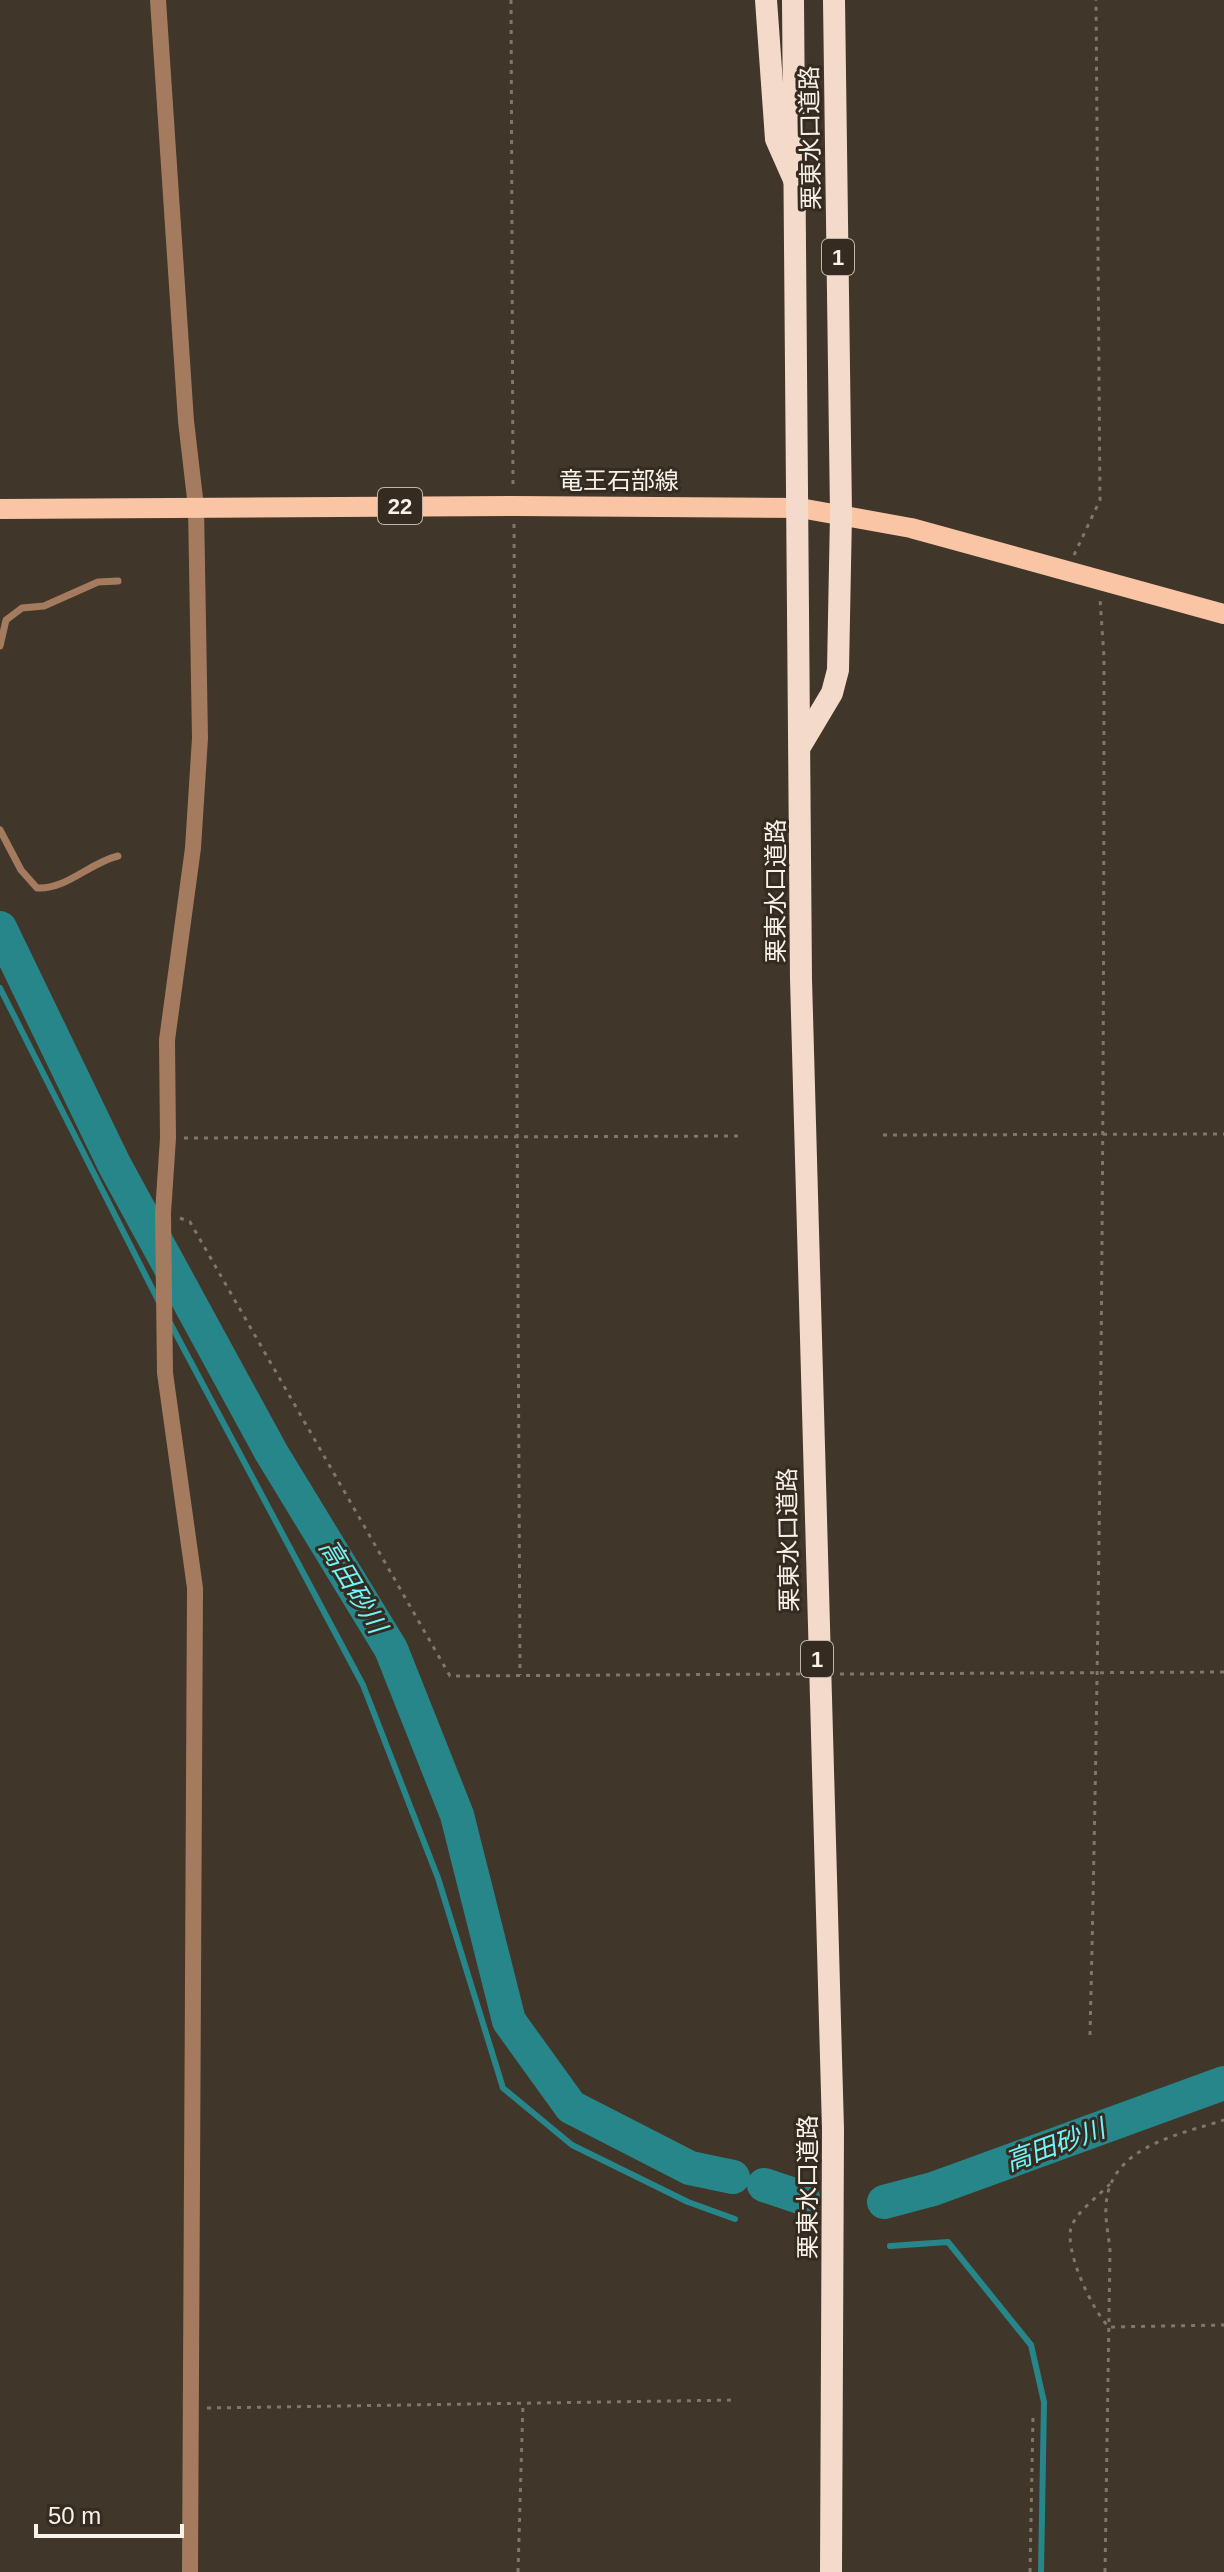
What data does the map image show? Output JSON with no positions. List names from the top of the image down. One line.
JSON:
{"streets":{"highway":["栗東水口道路","1"],"main road":["竜王石部線","22"]},"crossings":[["栗東水口道路","竜王石部線"]],"water":["高田砂川"],"scale_bar":"50 m"}
